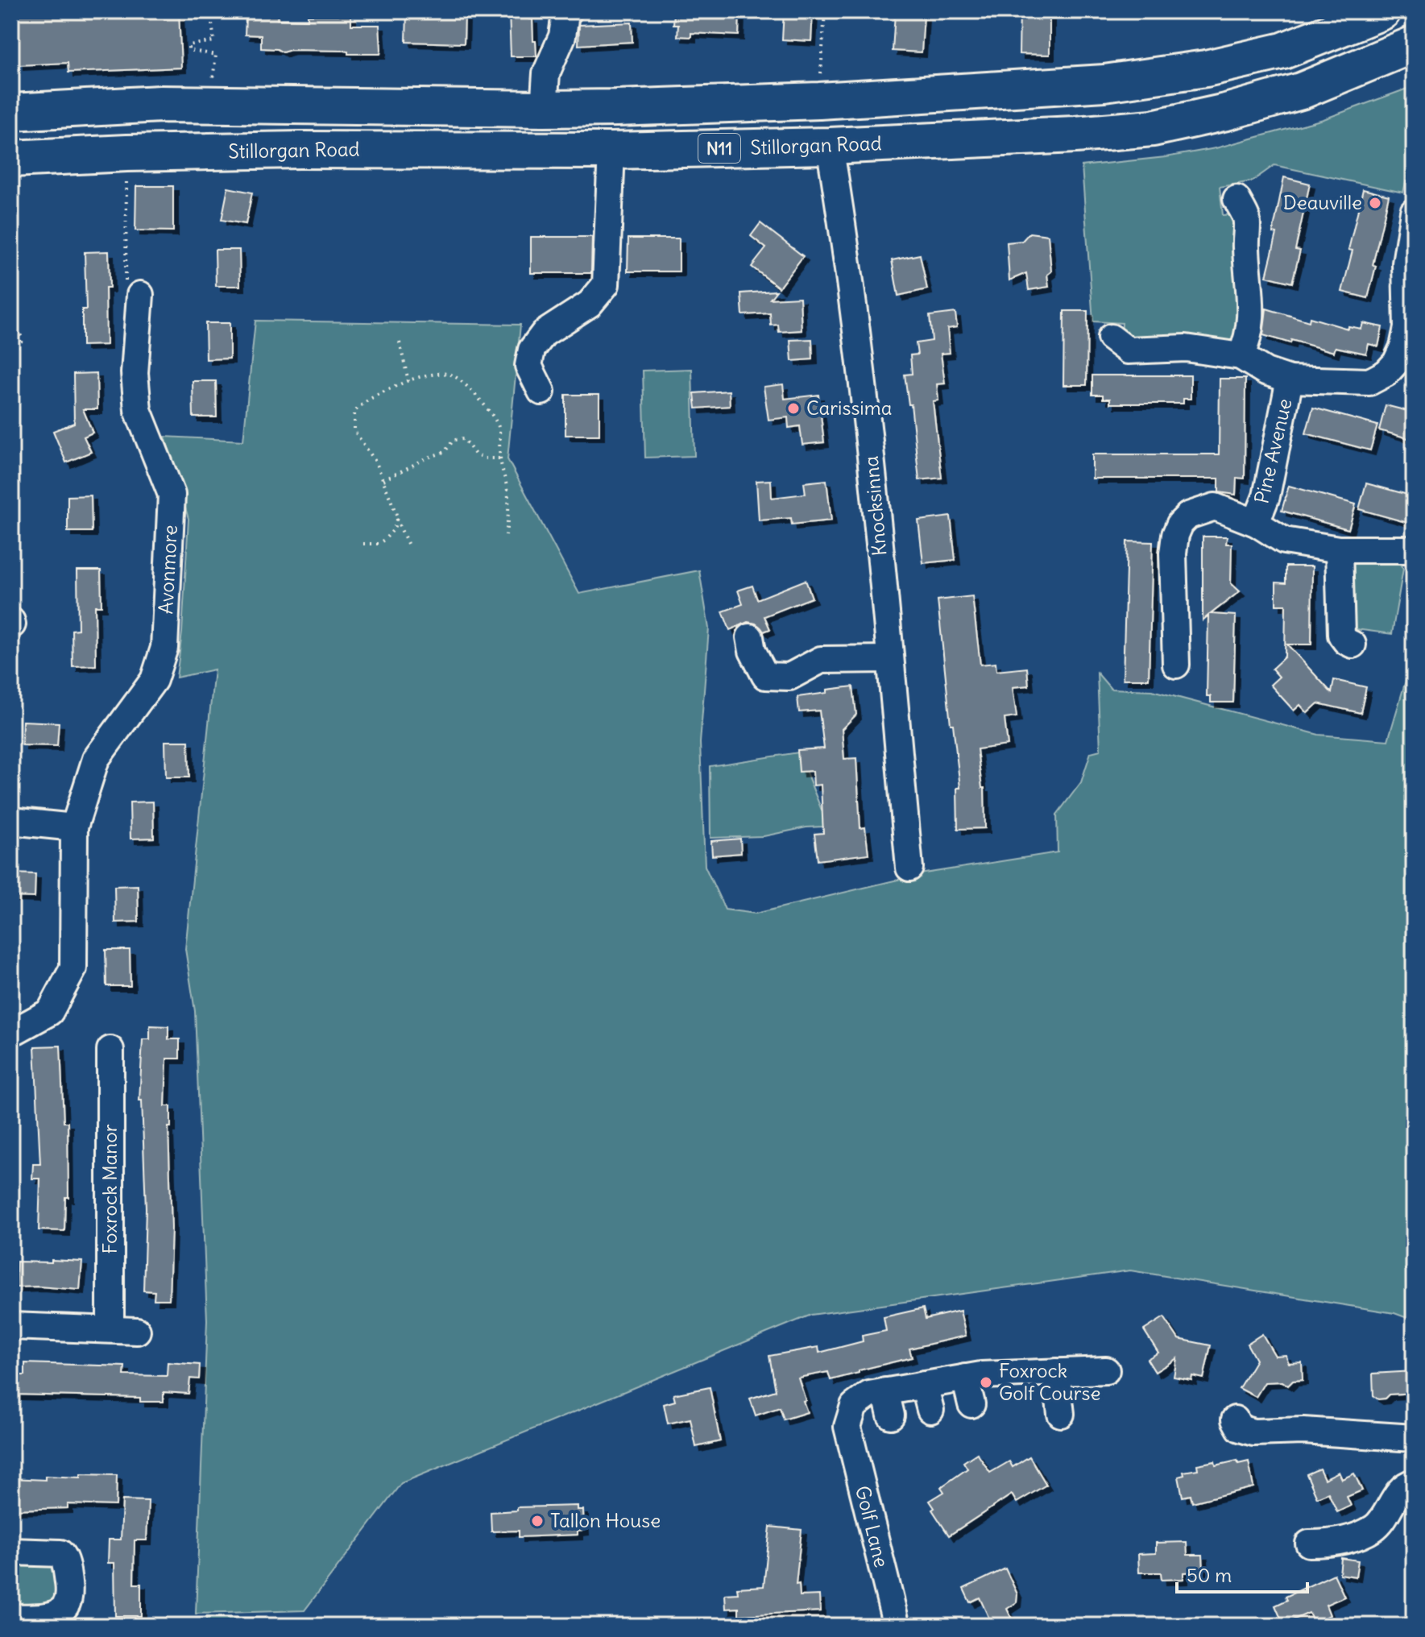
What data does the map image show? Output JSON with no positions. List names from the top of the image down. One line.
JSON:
{"streets":{"highway":["Stillorgan Road","N11"],"street":["Pine Avenue","Knocksinna","Avonmore","Foxrock Manor","Golf Lane"]},"crossings":[["Stillorgan Road","Knocksinna"]],"places":["Deauville","Carissima","Foxrock Golf Course","Tallon House"],"scale_bar":"50 m"}
